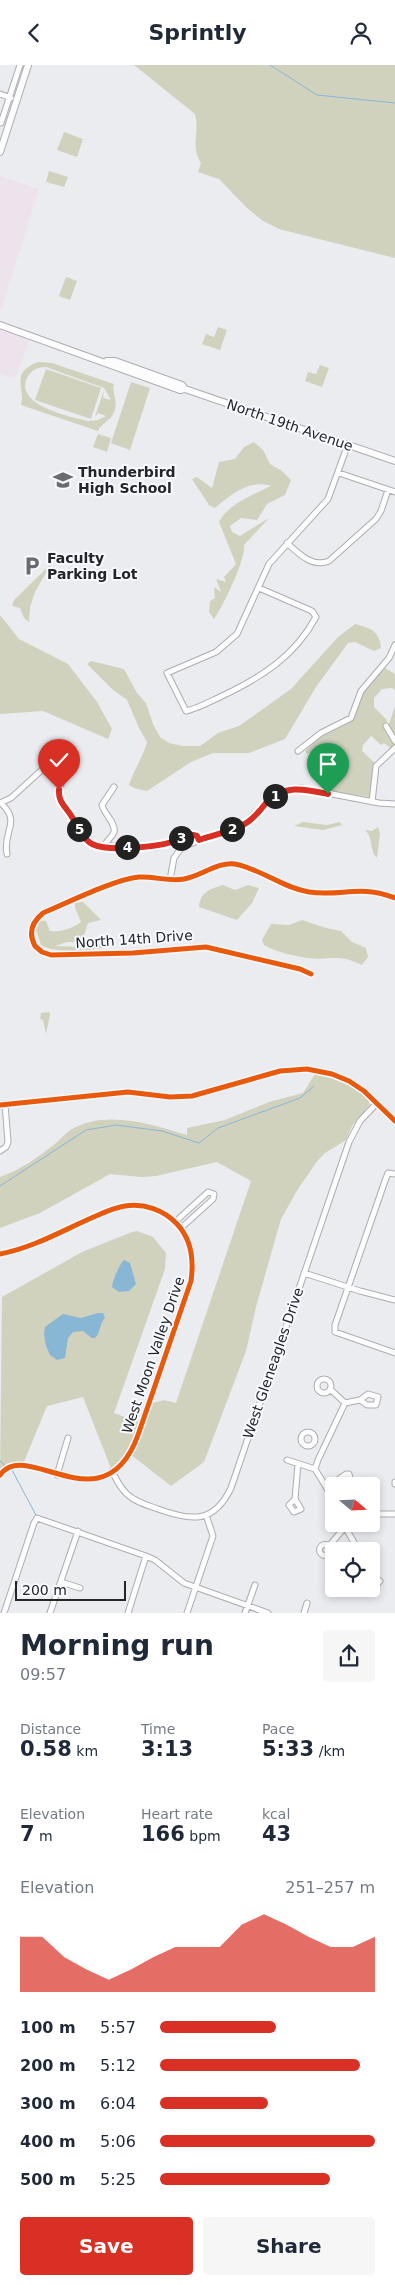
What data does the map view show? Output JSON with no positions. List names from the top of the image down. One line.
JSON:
{"streets":{"main road":["North 19th Avenue"],"street":["North 14th Drive","West Moon Valley Drive","West Gleneagles Drive"]},"places":{"school or university":["Thunderbird High School"],"parking":["Faculty Parking Lot"]},"scale_bar":"200 m","north":"right","page":{"header":"Sprintly","pins":["1","2","5","3","4"],"scale":"200 m","heading":["Morning run","09:57"],"stats":[["Distance","0.58 km"],["Time","3:13"],["Pace","5:33 /km"],["Elevation","7 m"],["Heart rate","166 bpm"],["kcal","43"]],"chart":["Elevation","251–257 m"],"list":[{"name":"100 m","note":"5:57"},{"name":"200 m","note":"5:12"},{"name":"300 m","note":"6:04"},{"name":"400 m","note":"5:06"},{"name":"500 m","note":"5:25"}],"buttons":["Save","Share"]}}
